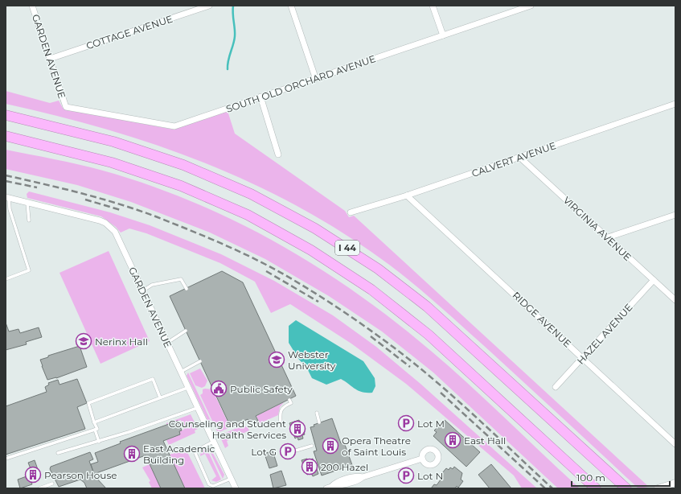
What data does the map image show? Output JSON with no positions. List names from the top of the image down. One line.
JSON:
{"streets":{"highway":["I 44"],"street":["COTTAGE AVENUE","GARDEN AVENUE","SOUTH OLD ORCHARD AVENUE","CALVERT AVENUE","VIRGINIA AVENUE","RIDGE AVENUE","HAZEL AVENUE"]},"crossings":[["COTTAGE AVENUE","GARDEN AVENUE"],["GARDEN AVENUE","SOUTH OLD ORCHARD AVENUE"],["CALVERT AVENUE","VIRGINIA AVENUE"],["CALVERT AVENUE","RIDGE AVENUE"],["VIRGINIA AVENUE","HAZEL AVENUE"],["RIDGE AVENUE","HAZEL AVENUE"]],"places":{"school or university":["Nerinx Hall","Webster University"],"public building":["Public Safety"],"parking":["Lot M","Lot G","Lot N"],"building":["Counseling and Student Health Services","East Hall","Opera Theatre of Saint Louis","East Academic Building","200 Hazel","Pearson House"]},"scale_bar":"100 m"}
